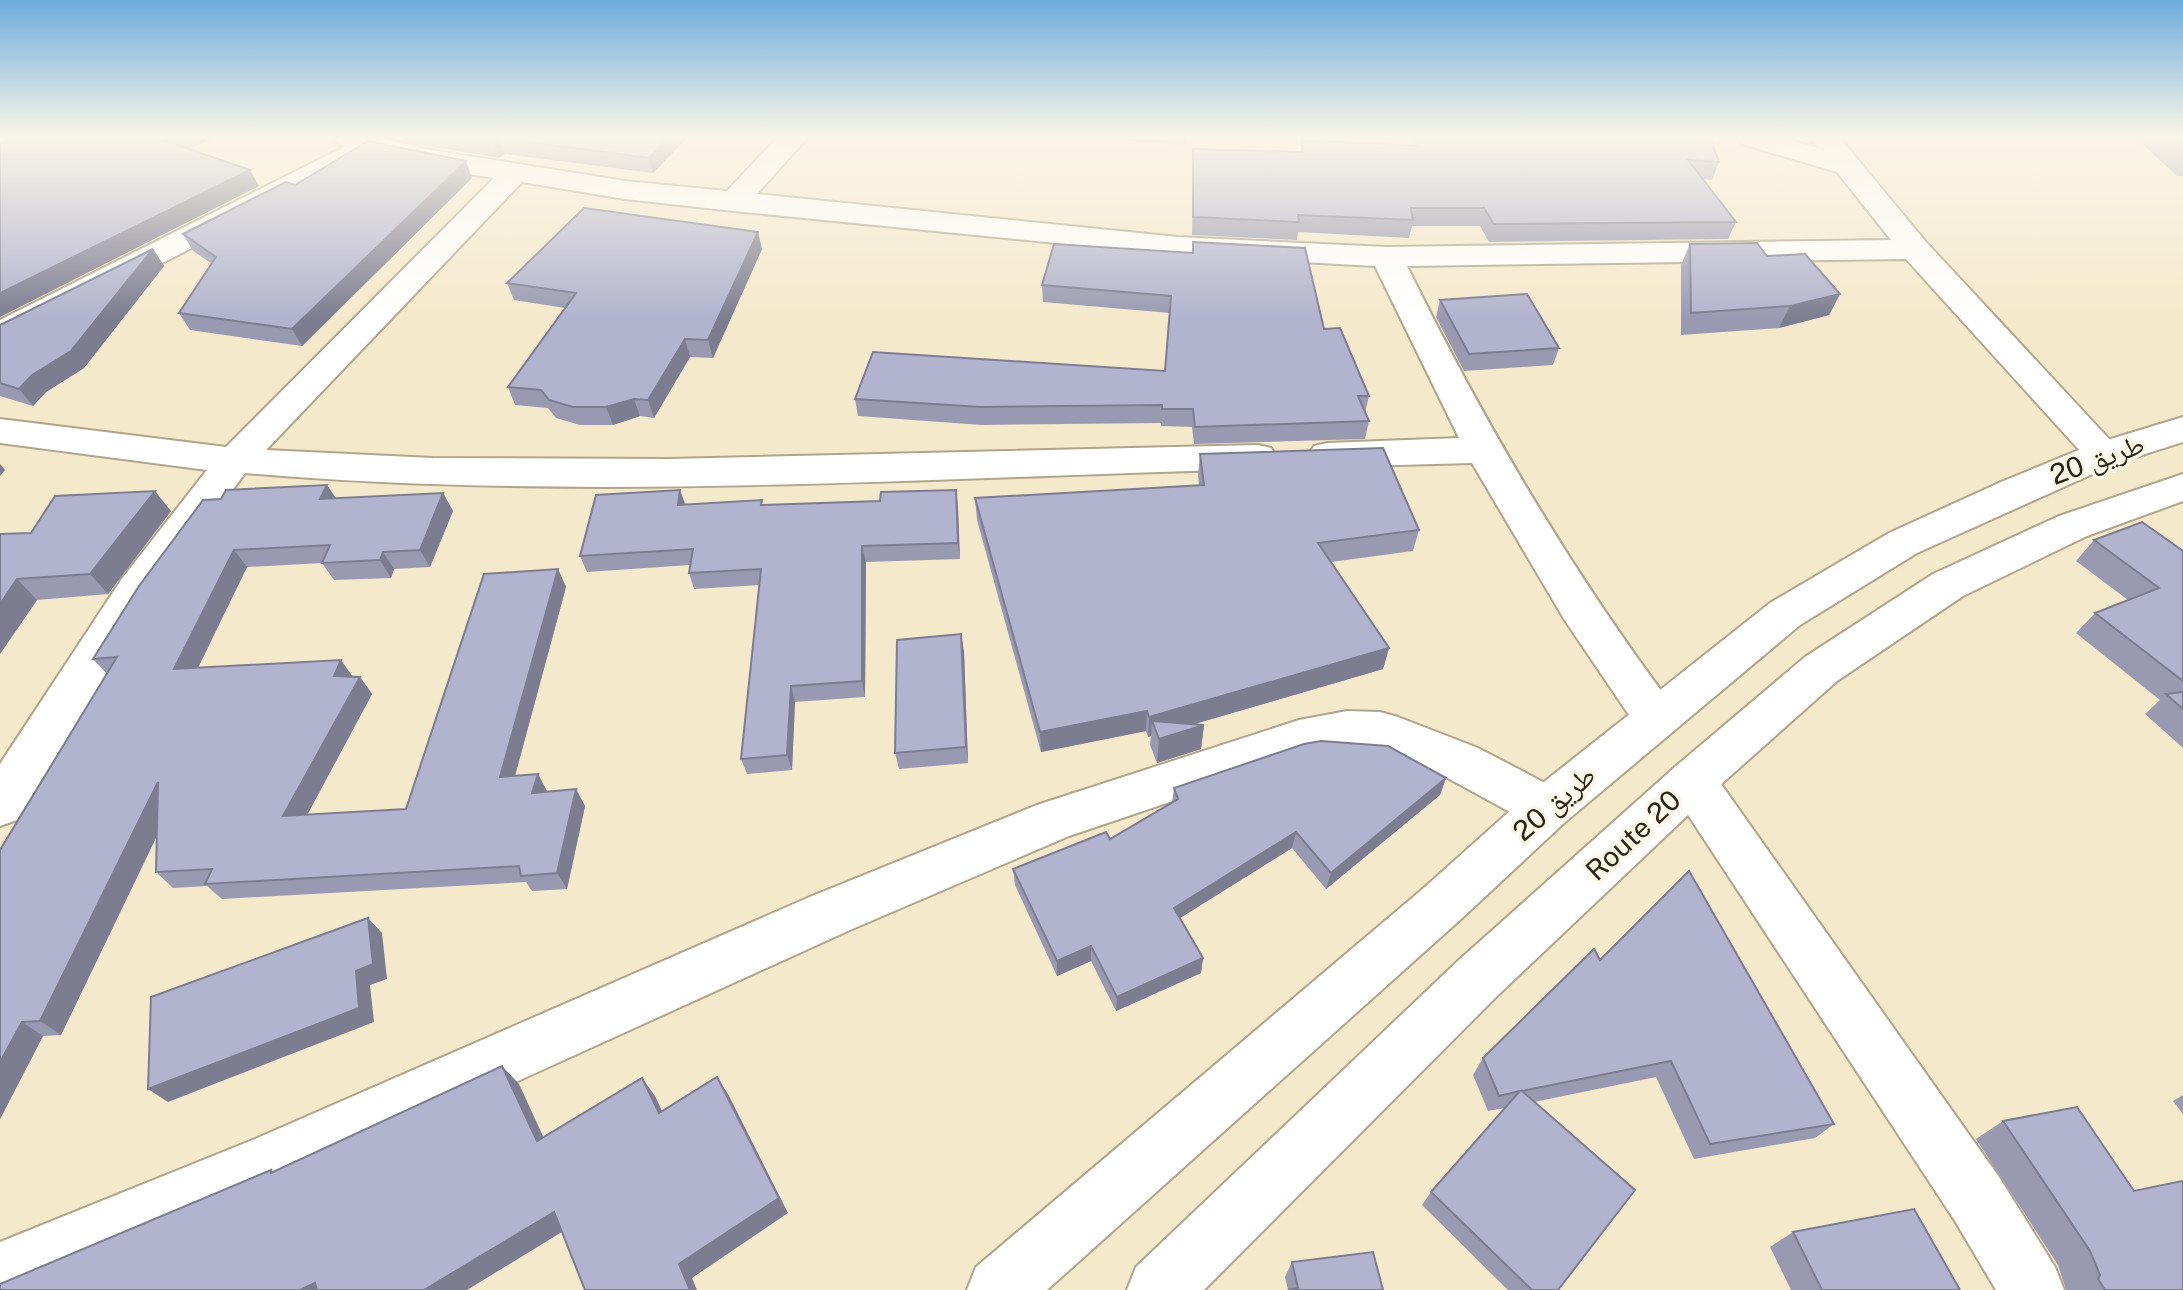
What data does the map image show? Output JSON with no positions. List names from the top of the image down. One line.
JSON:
{"streets":{"street":["طريق 20","Route 20"]}}
